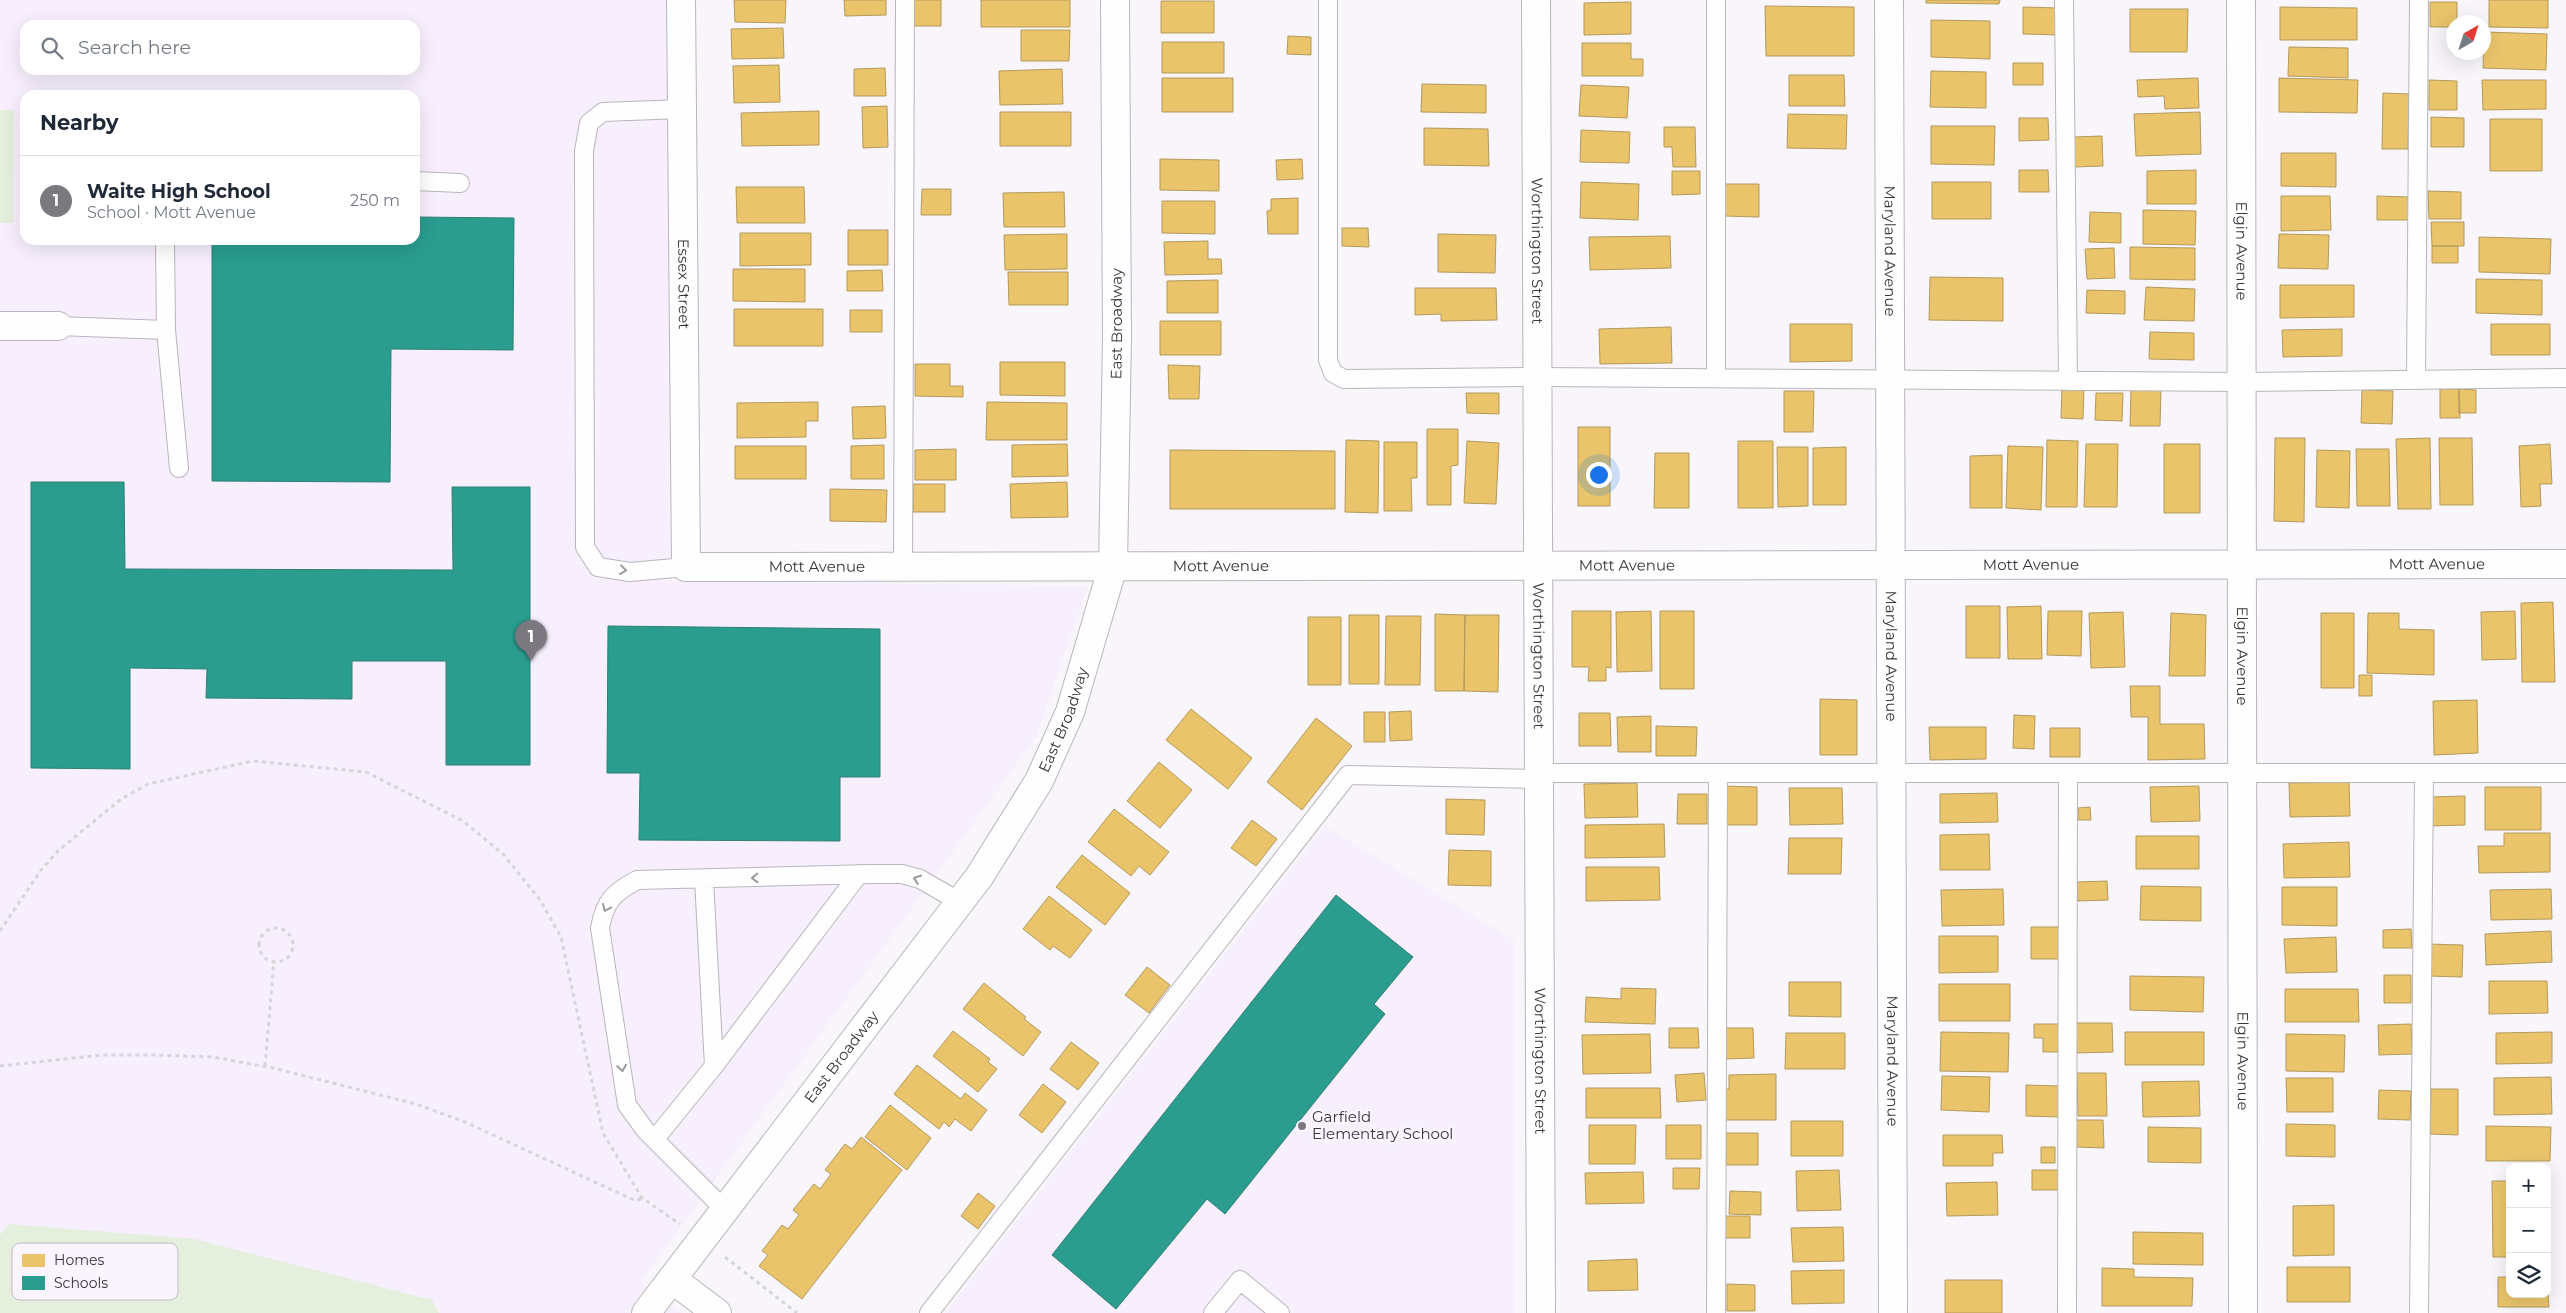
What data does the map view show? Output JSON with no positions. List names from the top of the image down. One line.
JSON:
{"streets":{"street":["Worthington Street","Maryland Avenue","Elgin Avenue","Essex Street","East Broadway","Mott Avenue"]},"crossings":[["Worthington Street","Mott Avenue"],["Maryland Avenue","Mott Avenue"],["Elgin Avenue","Mott Avenue"],["Essex Street","Mott Avenue"],["East Broadway","Mott Avenue"]],"places":["Garfield Elementary School"],"legend":["Homes","Schools"],"north":"top right","page":{"search":"Search here","heading":"Nearby","list":[{"mark":"1","name":"Waite High School","note":"School · Mott Avenue","value":"250 m"}],"pins":"1","map_buttons":["+","−"]}}
